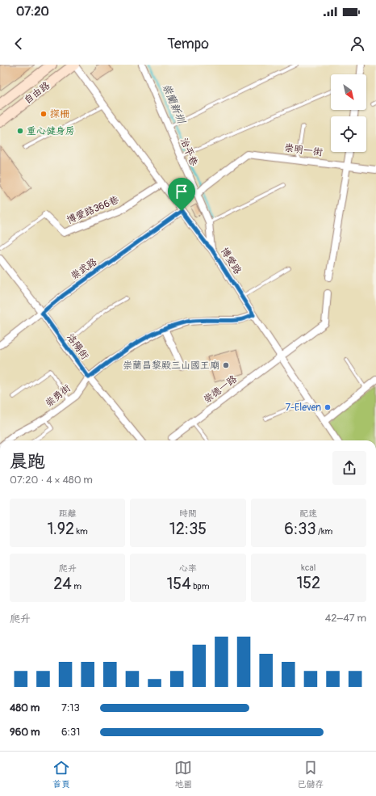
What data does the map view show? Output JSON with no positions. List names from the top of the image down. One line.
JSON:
{"streets":{"street":["自由路","崇明一街","治平巷","博愛路366巷","博愛路","崇武路","洛陽街","崇德一路","崇勇街"]},"crossings":[["自由路","博愛路"],["崇明一街","治平巷"],["治平巷","博愛路"],["博愛路366巷","博愛路"],["博愛路","崇武路"],["博愛路","崇德一路"],["博愛路","崇勇街"],["崇武路","洛陽街"],["洛陽街","崇勇街"]],"water":["崇蘭新圳"],"places":["探柵","重心健身房","崇蘭昌黎殿三山國王廟","7-Eleven"],"north":"bottom right","page":{"status":"07:20","header":"Tempo","heading":["晨跑","07:20 · 4 × 480 m"],"stats":[["距離","1.92 km"],["時間","12:35"],["配速","6:33 /km"],["爬升","24 m"],["心率","154 bpm"],["kcal","152"]],"chart":["爬升","42–47 m"],"list":[{"name":"480 m","note":"7:13"},{"name":"960 m","note":"6:31"}],"tabs":["首頁","地圖","已儲存"]}}
